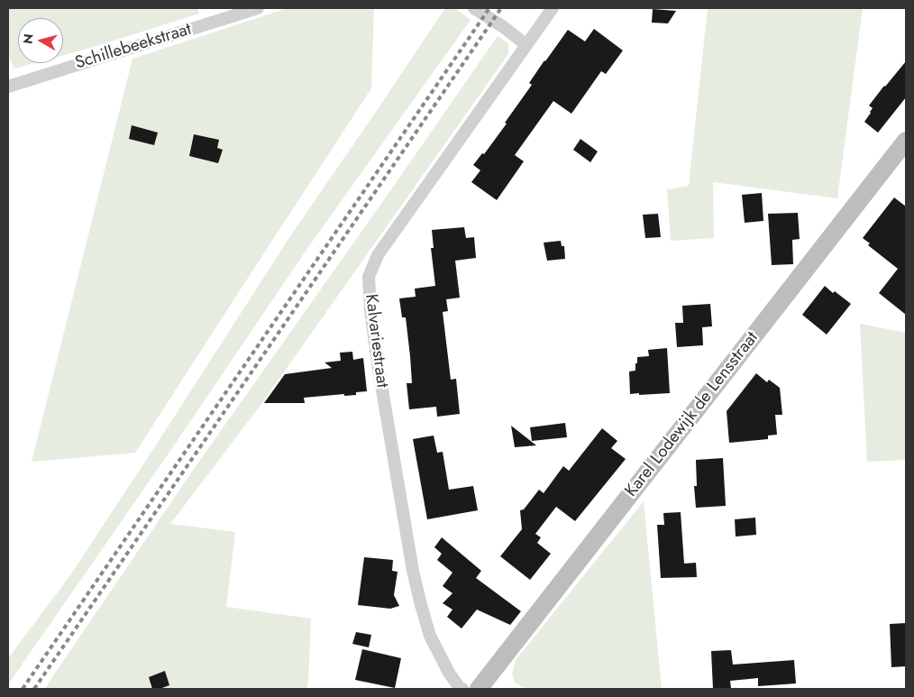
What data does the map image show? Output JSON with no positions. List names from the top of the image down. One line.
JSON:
{"streets":{"street":["Schillebeekstraat","Kalvariestraat","Karel Lodewijk de Lensstraat"]},"north":"left"}
